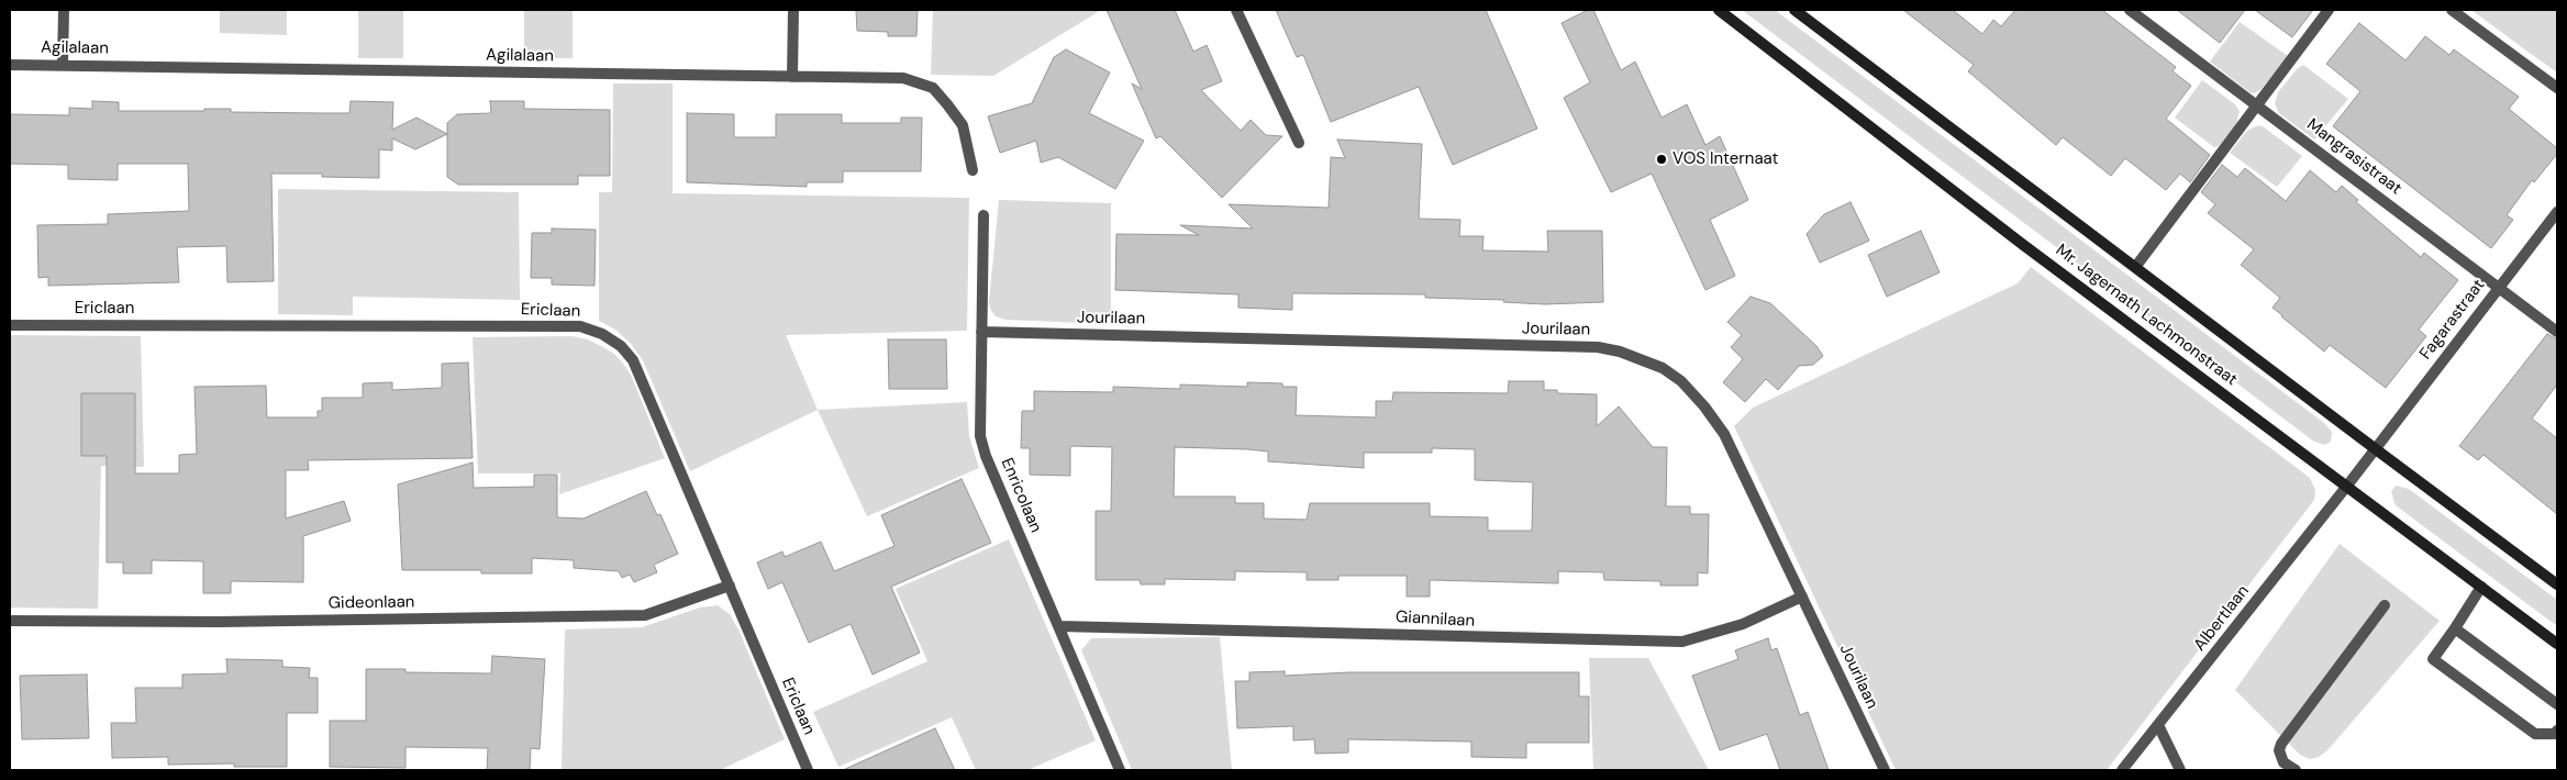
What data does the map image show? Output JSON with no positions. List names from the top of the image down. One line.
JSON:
{"streets":{"main road":["Mr. Jagernath Lachmonstraat"],"street":["Agilalaan","Mangrasistraat","Ericlaan","Jourilaan","Fagarastraat","Enricolaan","Gideonlaan","Albertlaan","Giannilaan"]},"crossings":[["Mangrasistraat","Fagarastraat"],["Ericlaan","Gideonlaan"],["Mr. Jagernath Lachmonstraat","Fagarastraat"],["Mr. Jagernath Lachmonstraat","Albertlaan"],["Jourilaan","Enricolaan"],["Jourilaan","Giannilaan"],["Fagarastraat","Albertlaan"],["Enricolaan","Giannilaan"]],"places":["VOS Internaat"]}
